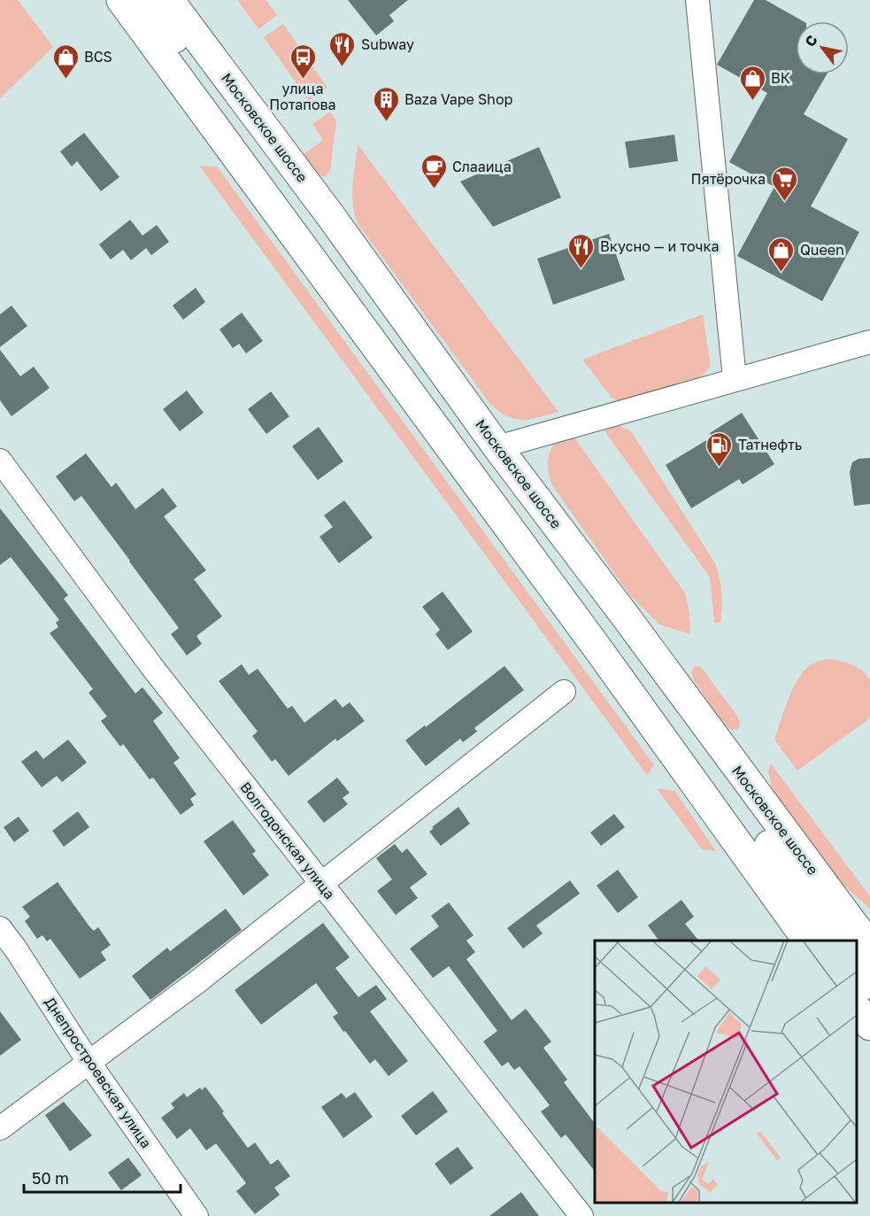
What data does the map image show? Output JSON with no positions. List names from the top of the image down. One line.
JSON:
{"streets":{"main road":["Московское шоссе"],"street":["Волгодонская улица","Днепростроевская улица"]},"places":{"restaurant":["Subway","Вкусно — и точка"],"shop":["BCS","ВК","Queen"],"bus stop":["улица Потапова"],"building":["Baza Vape Shop"],"cafe":["Слааица"],"supermarket":["Пятёрочка"],"fuel station":["Татнефть"]},"scale_bar":"50 m","north":"top left"}
